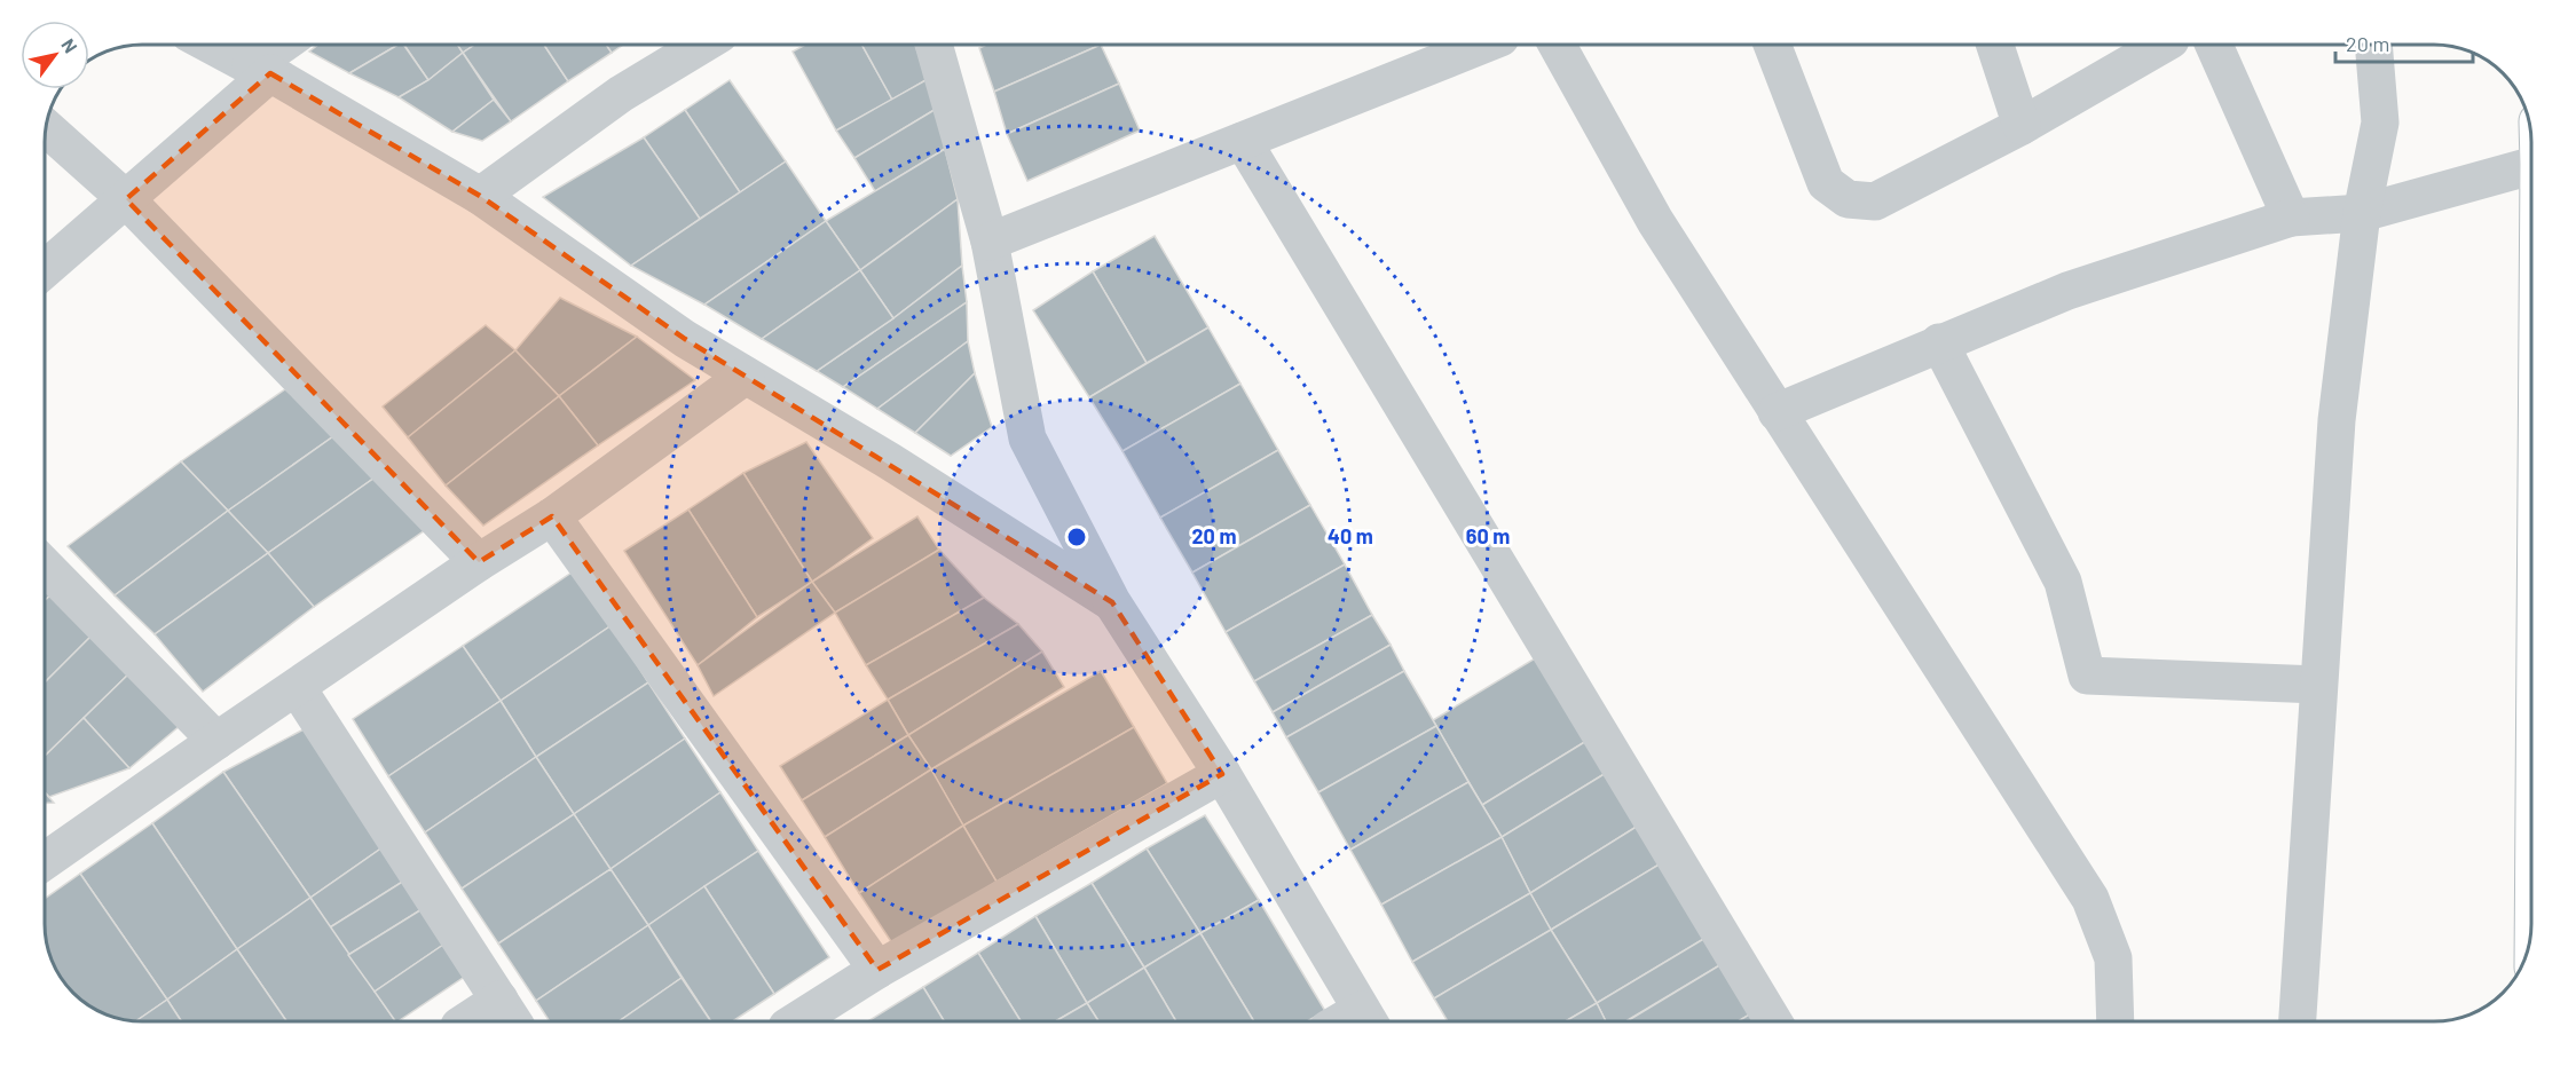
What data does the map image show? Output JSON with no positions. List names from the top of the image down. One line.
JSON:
{"scale_bar":"20 m","north":"top right","rings":["20 m","40 m","60 m"]}
